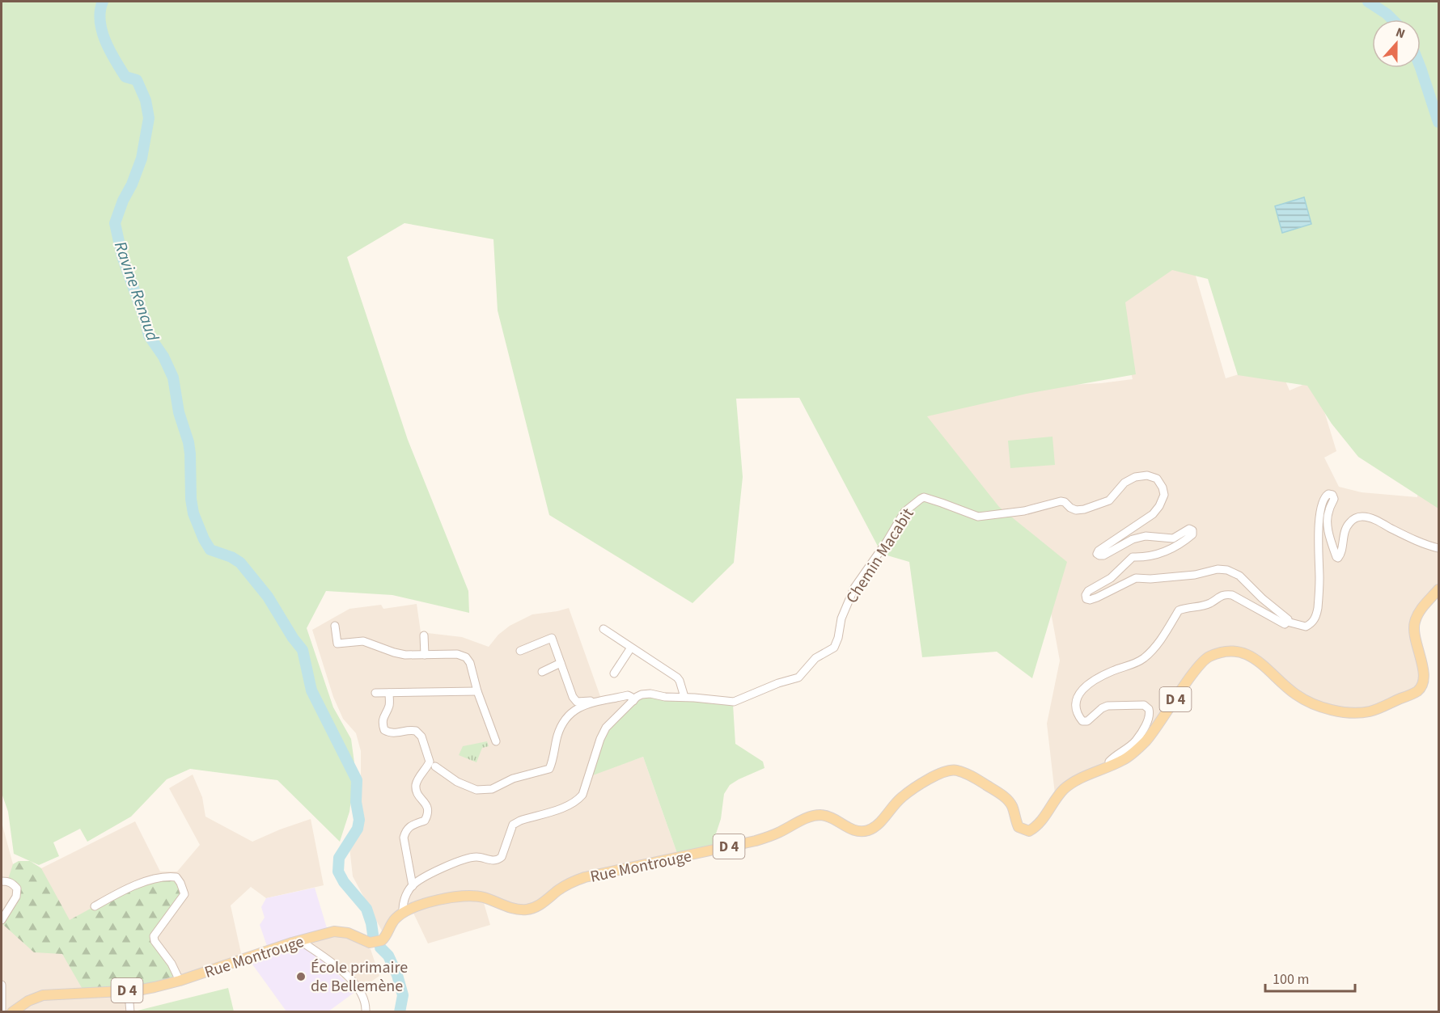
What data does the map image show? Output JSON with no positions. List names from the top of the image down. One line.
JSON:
{"streets":{"main road":["D 4","Rue Montrouge"],"street":["Chemin Macabit"]},"water":["Ravine Renaud"],"places":["École primaire de Bellemène"],"scale_bar":"100 m","north":"top"}
